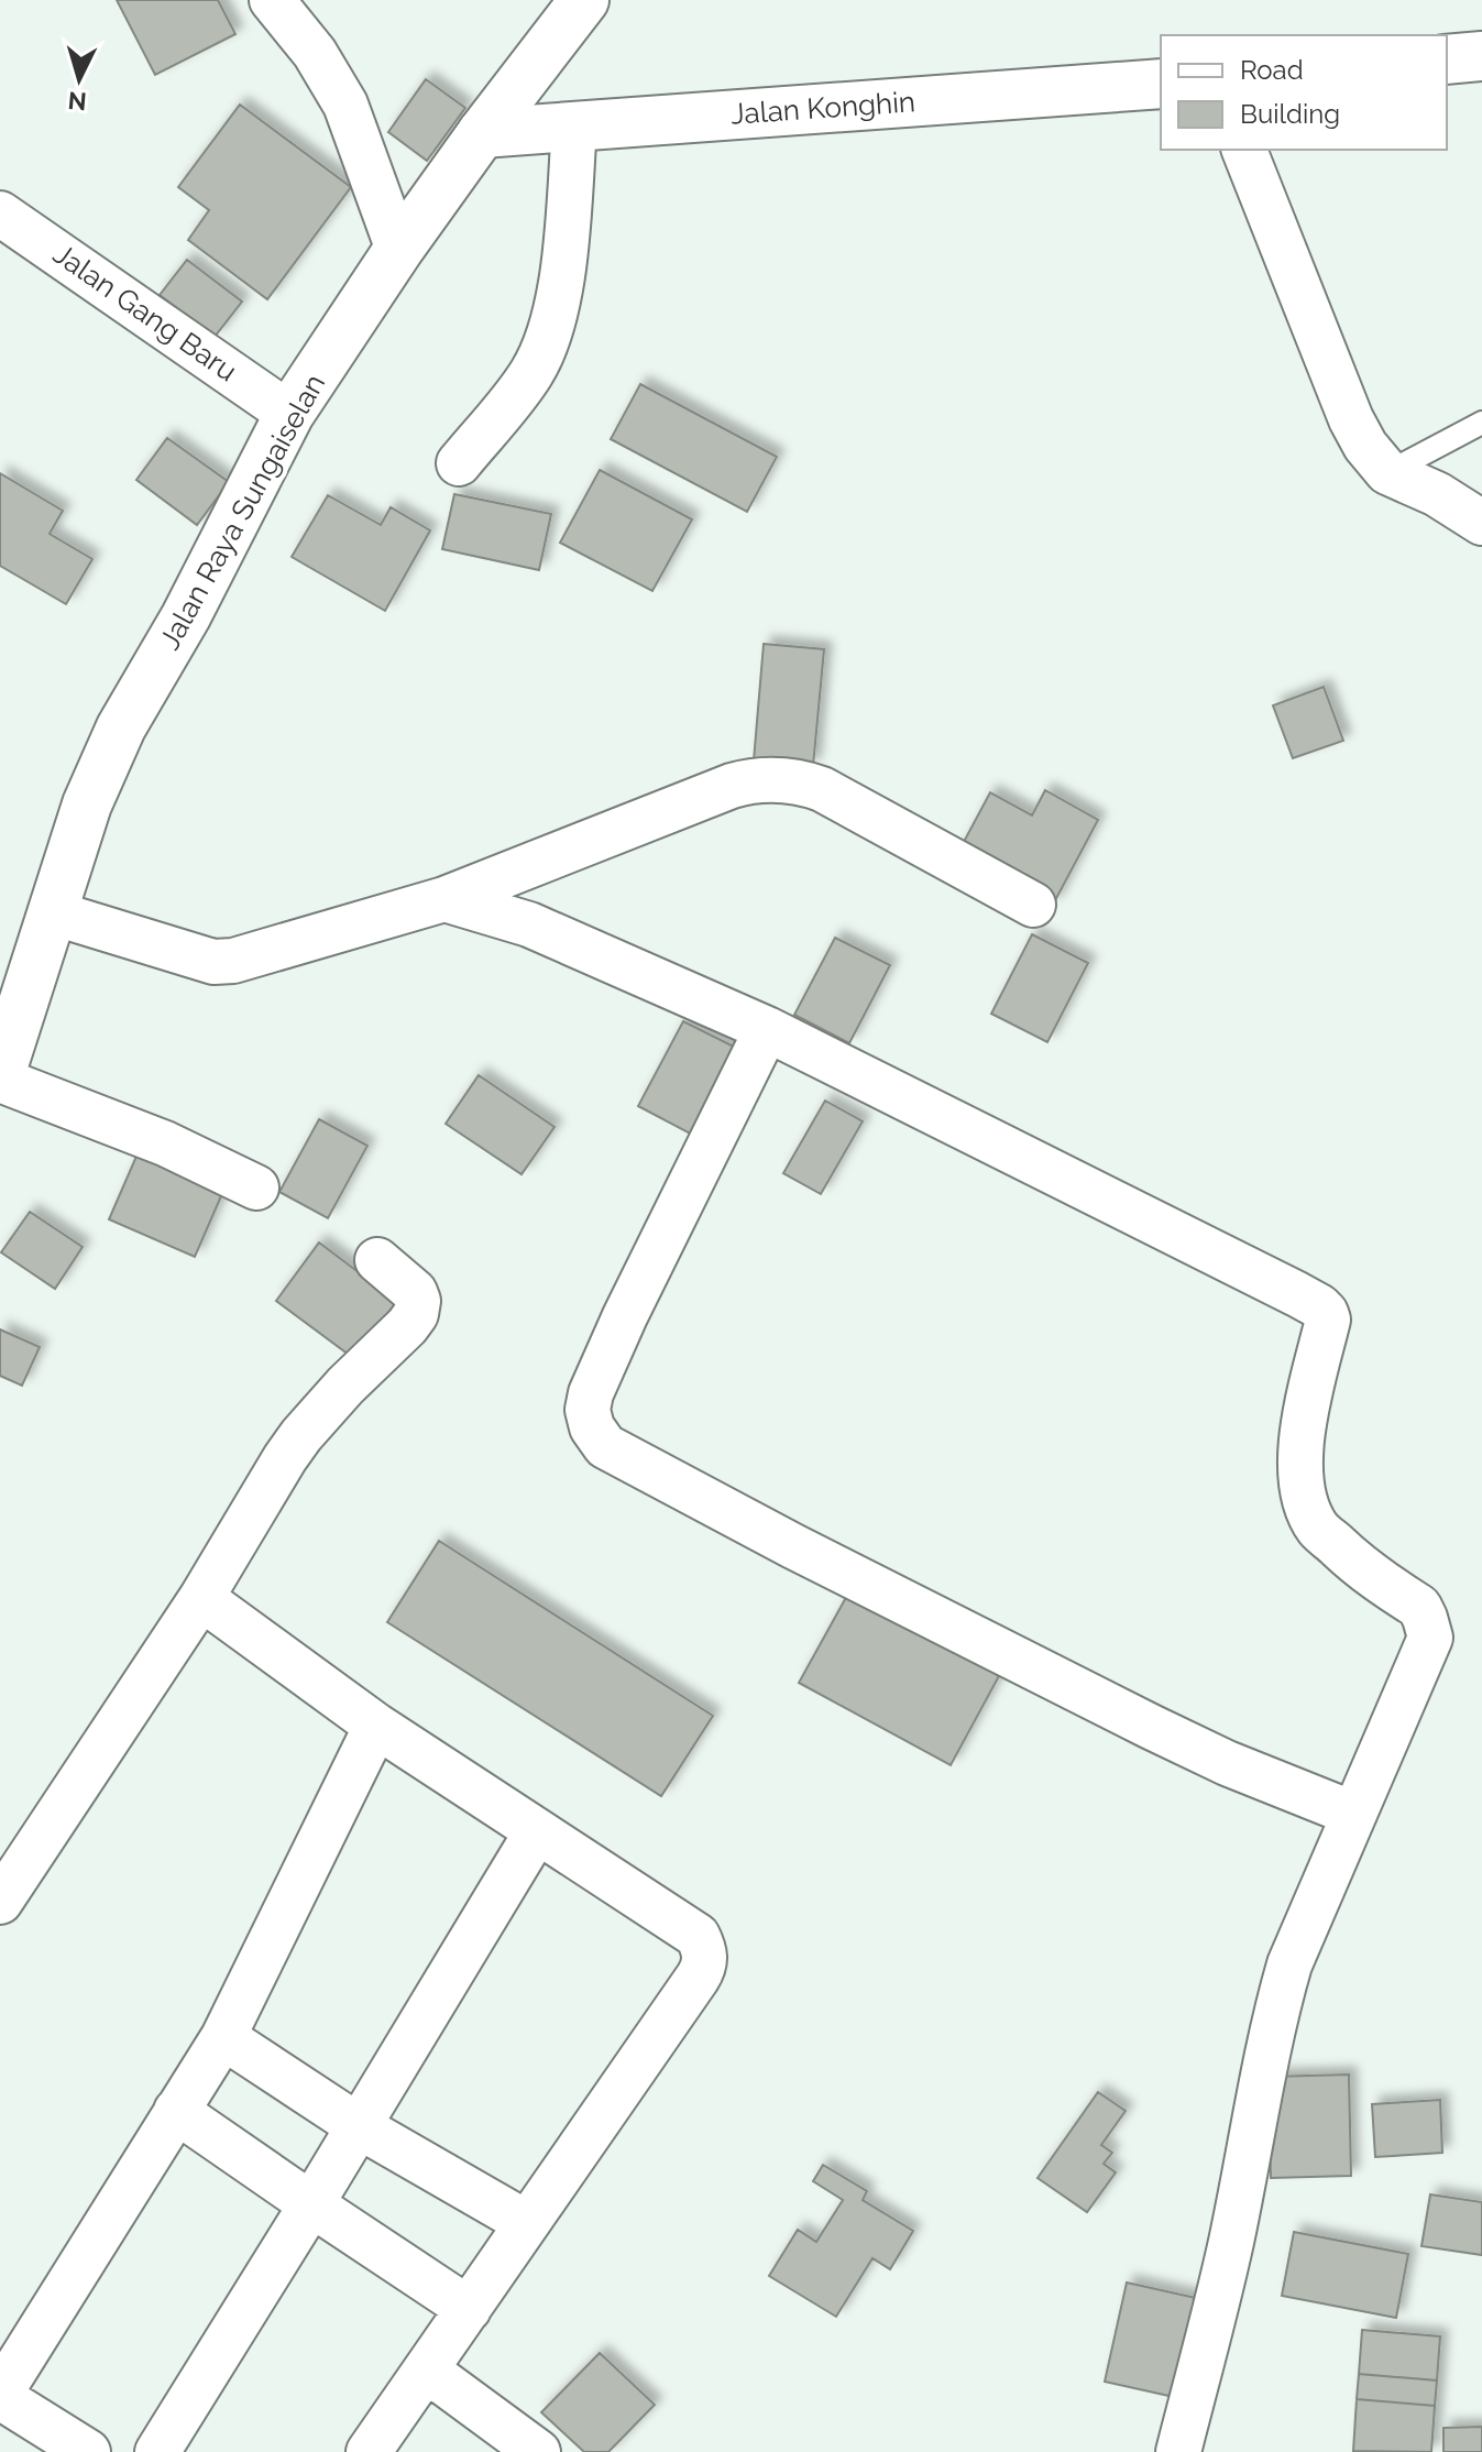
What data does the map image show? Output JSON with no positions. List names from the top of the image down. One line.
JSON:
{"streets":{"main road":["Jalan Konghin","Jalan Raya Sungaiselan"],"street":["Jalan Gang Baru"]},"crossings":[["Jalan Konghin","Jalan Raya Sungaiselan"],["Jalan Gang Baru","Jalan Raya Sungaiselan"]],"legend":["Road","Building"],"north":"bottom"}
